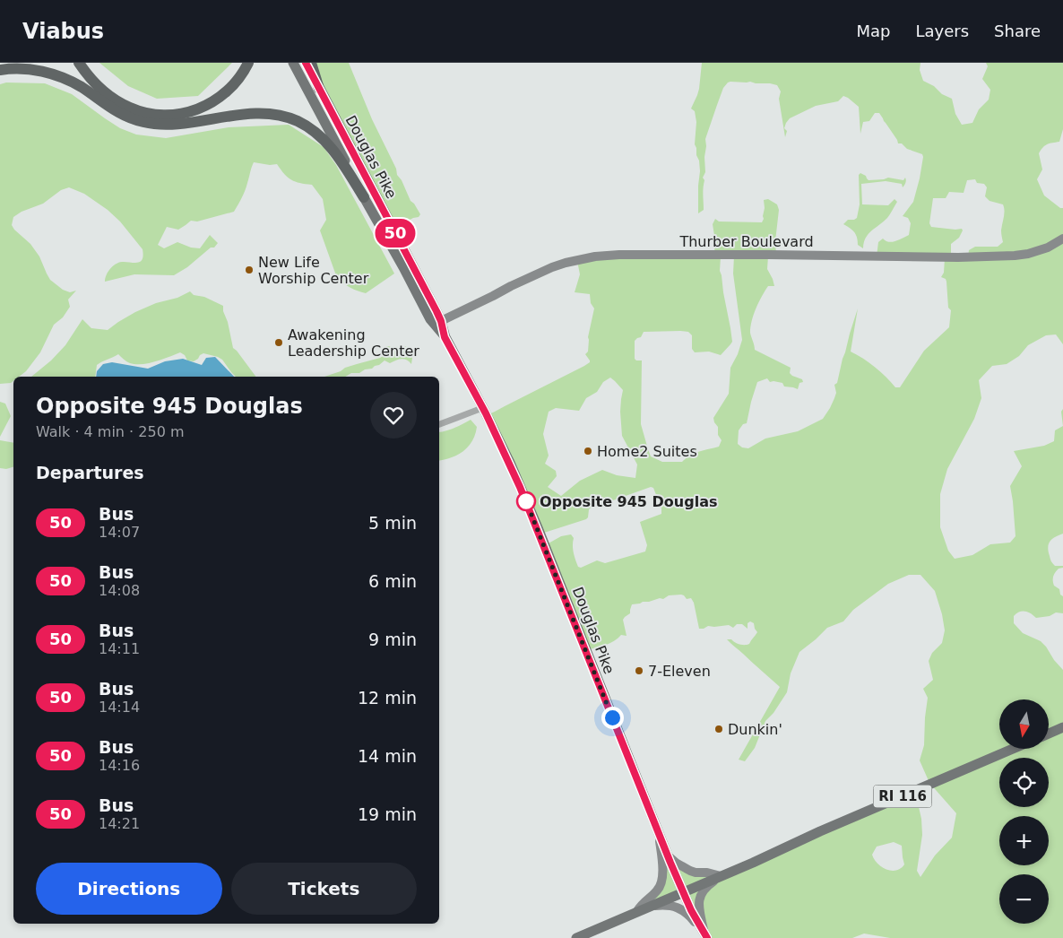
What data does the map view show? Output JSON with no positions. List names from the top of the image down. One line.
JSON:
{"streets":{"main road":["Douglas Pike","RI 116"],"street":["Thurber Boulevard"]},"crossings":[["Douglas Pike","Thurber Boulevard"],["Douglas Pike","RI 116"]],"places":["New Life Worship Center","Awakening Leadership Center","Home2 Suites","Opposite 945 Douglas","7-Eleven","Dunkin'"],"lines":["bus line 50"],"north":"bottom","page":{"header":"Viabus","nav":["Map","Layers","Share"],"on_map":"50","heading":[["Opposite 945 Douglas","Walk · 4 min · 250 m"],"Departures"],"list":[{"mark":"50","name":"Bus","note":"14:07","value":"5 min"},{"mark":"50","name":"Bus","note":"14:08","value":"6 min"},{"mark":"50","name":"Bus","note":"14:11","value":"9 min"},{"mark":"50","name":"Bus","note":"14:14","value":"12 min"},{"mark":"50","name":"Bus","note":"14:16","value":"14 min"},{"mark":"50","name":"Bus","note":"14:21","value":"19 min"}],"map_buttons":["+","−"],"buttons":["Directions","Tickets"]}}
